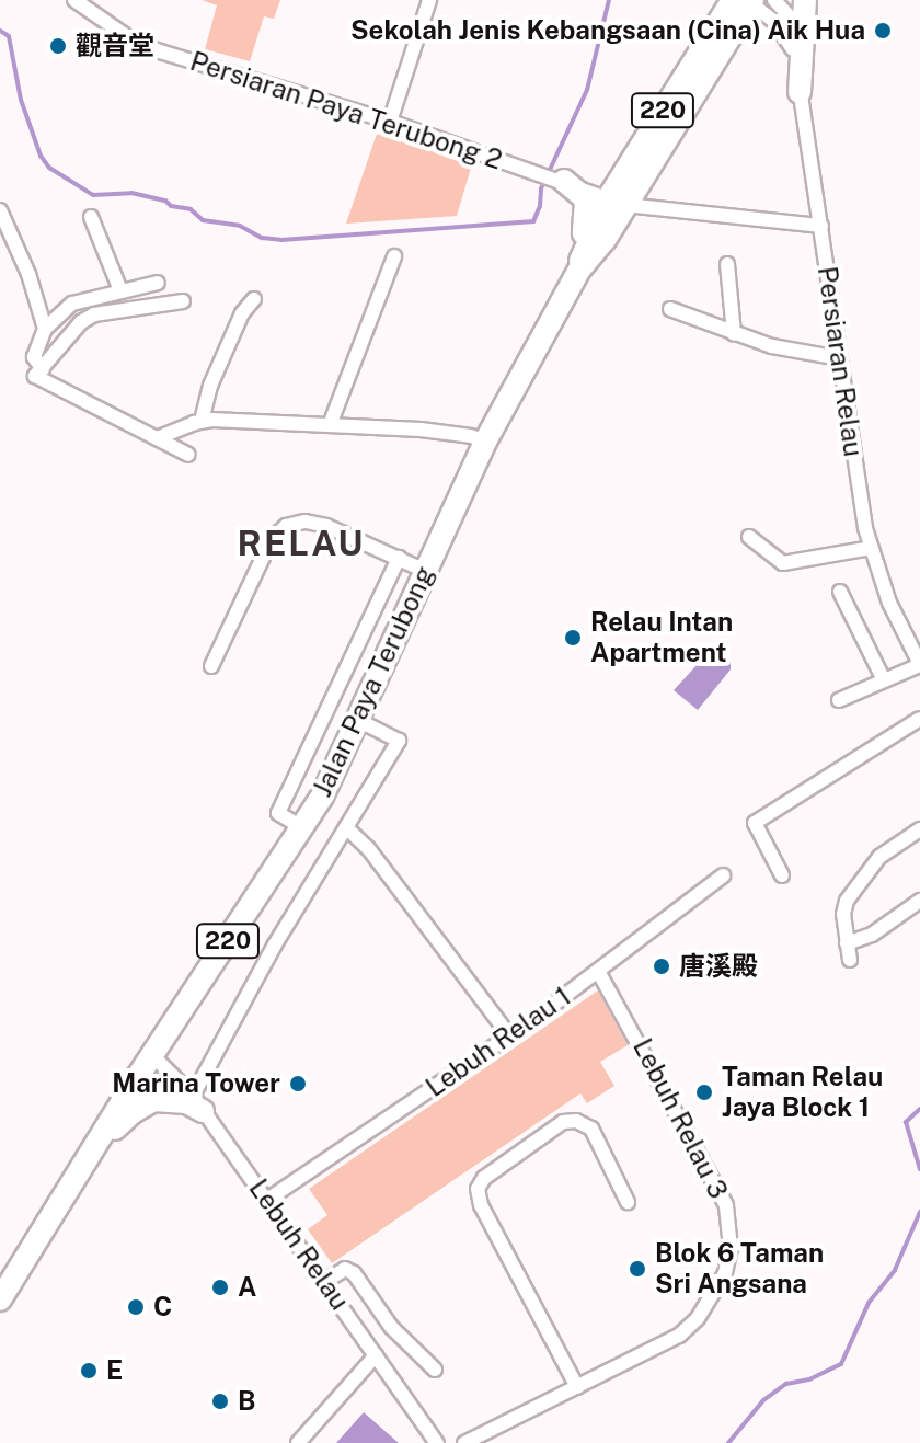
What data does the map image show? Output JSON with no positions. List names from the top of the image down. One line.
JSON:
{"streets":{"main road":["220","Jalan Paya Terubong"],"street":["Persiaran Paya Terubong 2","Persiaran Relau","Lebuh Relau 1","Lebuh Relau 3","Lebuh Relau"]},"crossings":[["Persiaran Paya Terubong 2","Persiaran Relau"],["Persiaran Paya Terubong 2","Jalan Paya Terubong"],["Persiaran Relau","Jalan Paya Terubong"],["Jalan Paya Terubong","Lebuh Relau"],["Lebuh Relau 1","Lebuh Relau 3"],["Lebuh Relau 1","Lebuh Relau"]],"districts":["RELAU"],"places":["Sekolah Jenis Kebangsaan (Cina) Aik Hua","觀音堂","Relau Intan Apartment","唐溪殿","Marina Tower","Taman Relau Jaya Block 1","Blok 6 Taman Sri Angsana","A","C","E","B"]}
